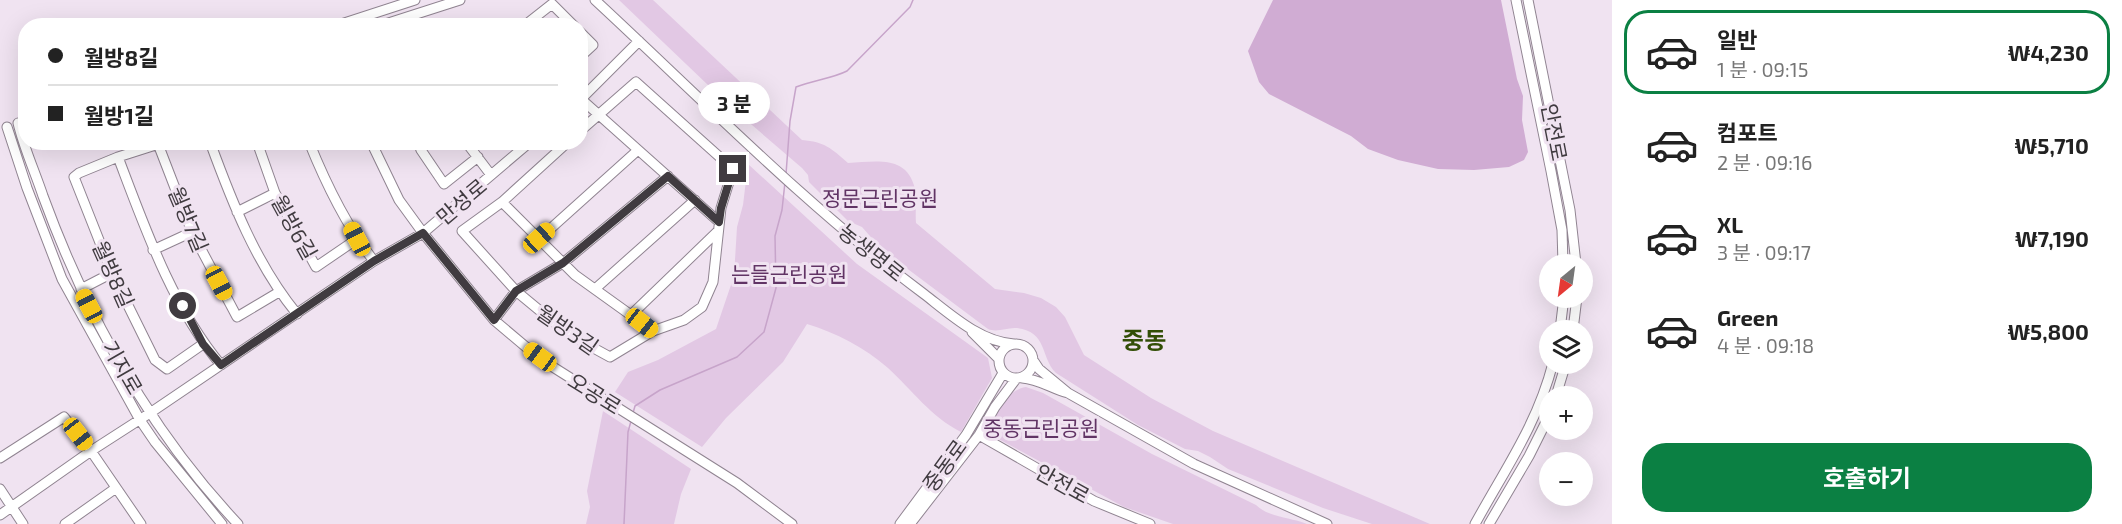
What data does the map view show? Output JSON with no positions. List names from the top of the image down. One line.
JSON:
{"streets":{"street":["안전로","만성로","월방7길","월방6길","농생명로","월방8길","월방3길","기지로","오공로","중동로"]},"crossings":[["안전로","중동로"],["만성로","기지로"],["만성로","오공로"],["월방3길","오공로"]],"districts":["중동"],"parks":["정문근린공원","는들근린공원","중동근린공원"],"north":"bottom left","page":{"list":[{"name":"일반","note":"1 분 · 09:15","value":"₩4,230"},{"name":"컴포트","note":"2 분 · 09:16","value":"₩5,710"},{"name":"XL","note":"3 분 · 09:17","value":"₩7,190"},{"name":"Green","note":"4 분 · 09:18","value":"₩5,800"}],"banner":["월방8길","월방1길"],"bubble":"3 분","map_buttons":["+","−"],"buttons":"호출하기"}}
